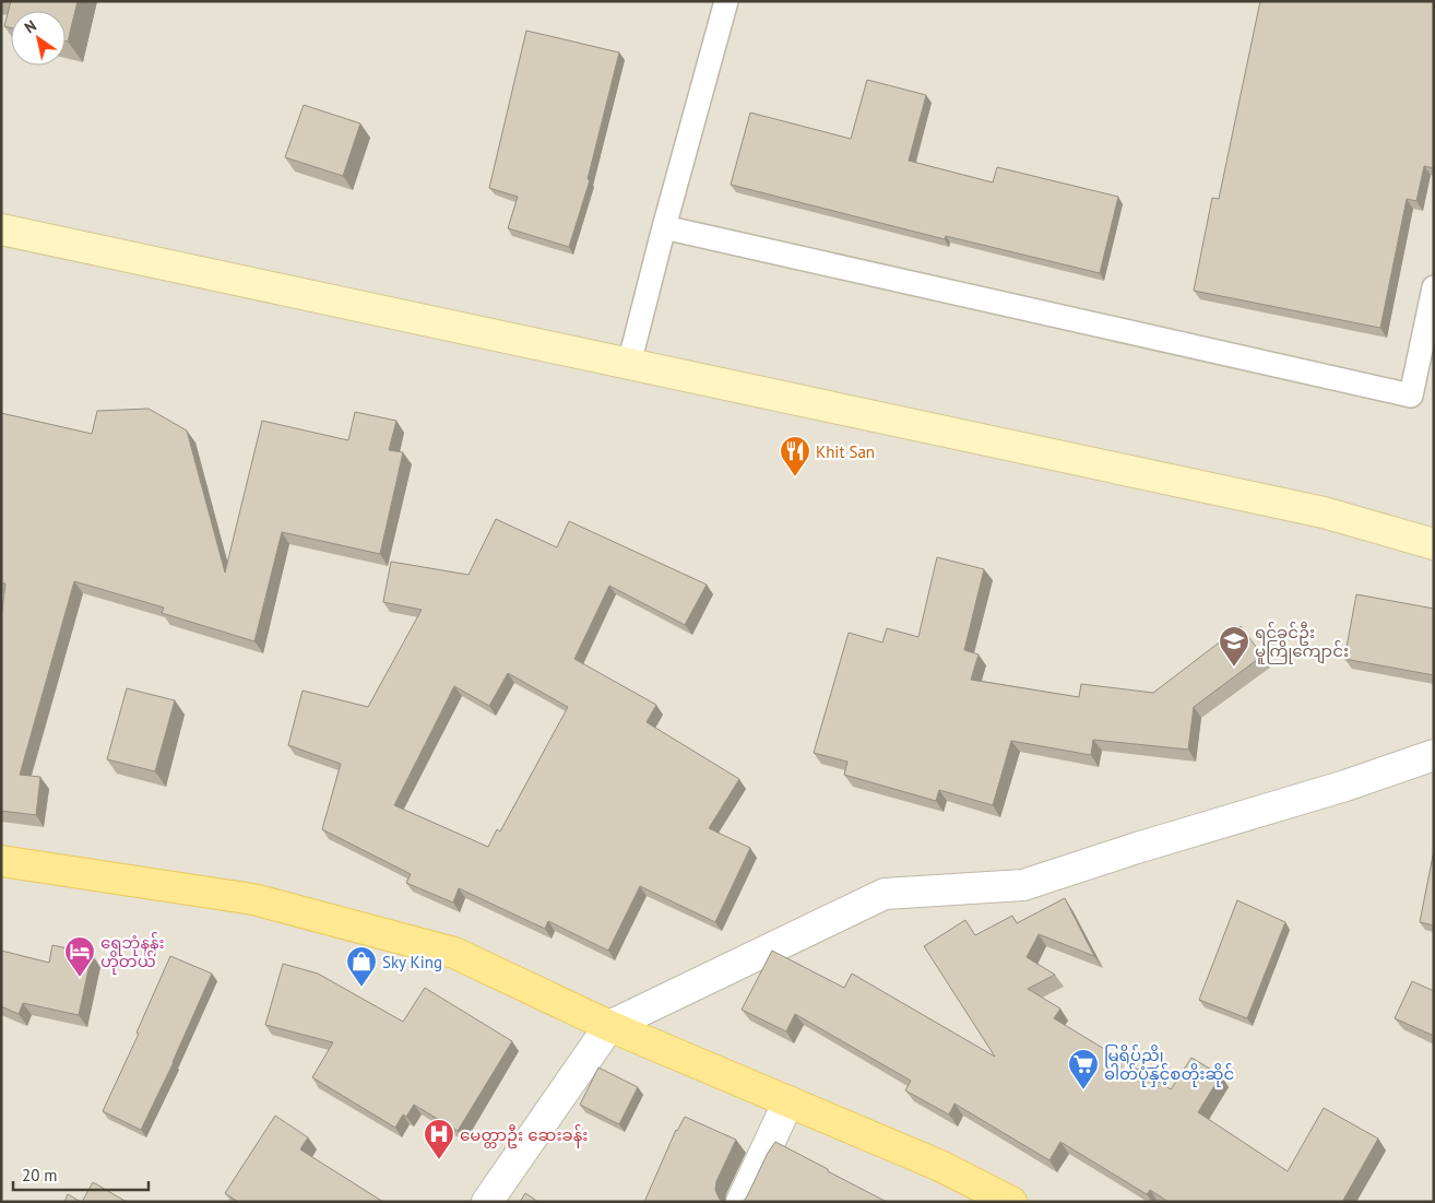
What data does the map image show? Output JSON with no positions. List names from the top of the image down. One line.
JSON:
{"places":{"restaurant":["Khit San"],"school or university":["ရင်ခွင်ဦး မူကြိုကျောင်း"],"hotel":["ရွှေဘုံနန်း ဟိုတယ်"],"shop":["Sky King"],"supermarket":["မြရိပ်ညို ဓါတ်ပုံနှင့်စတိုးဆိုင်"],"hospital":["မေတ္တာဦး ဆေးခန်း"]},"scale_bar":"20 m","north":"top left"}
